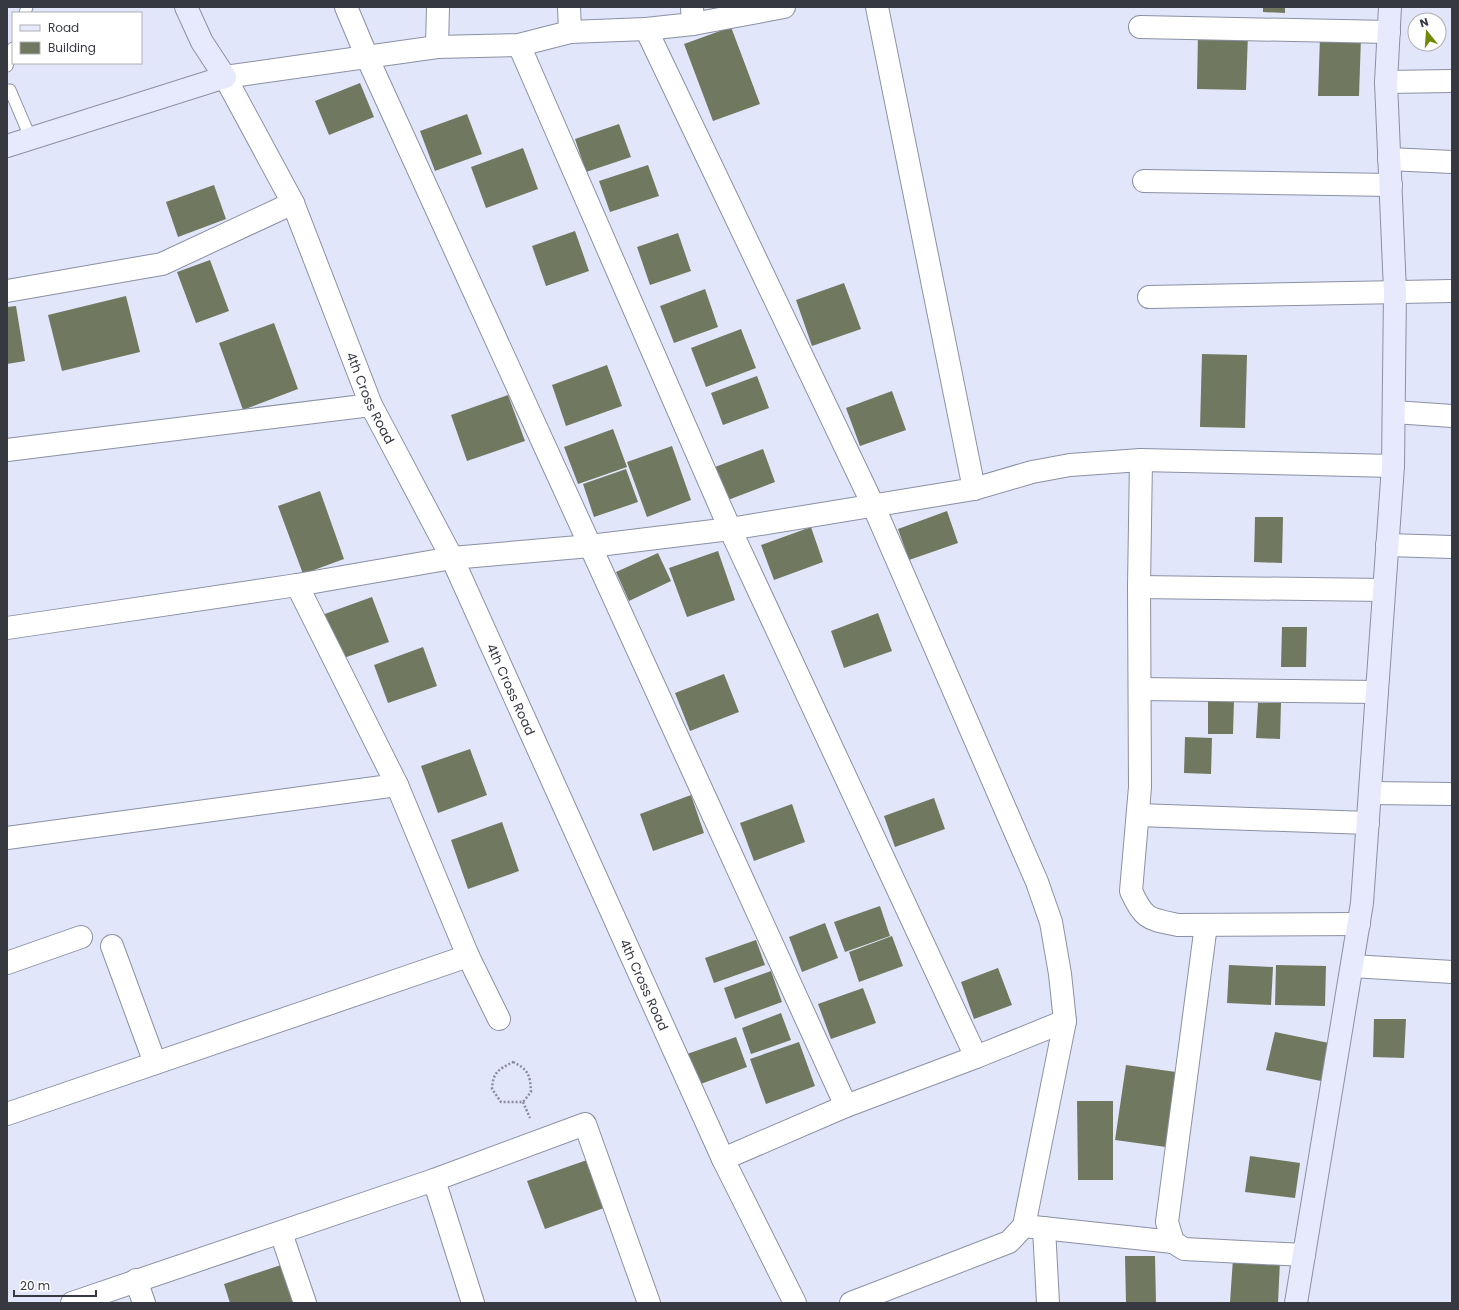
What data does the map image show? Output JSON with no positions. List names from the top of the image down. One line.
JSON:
{"streets":{"street":["4th Cross Road"]},"legend":["Road","Building"],"scale_bar":"20 m","north":"top"}
